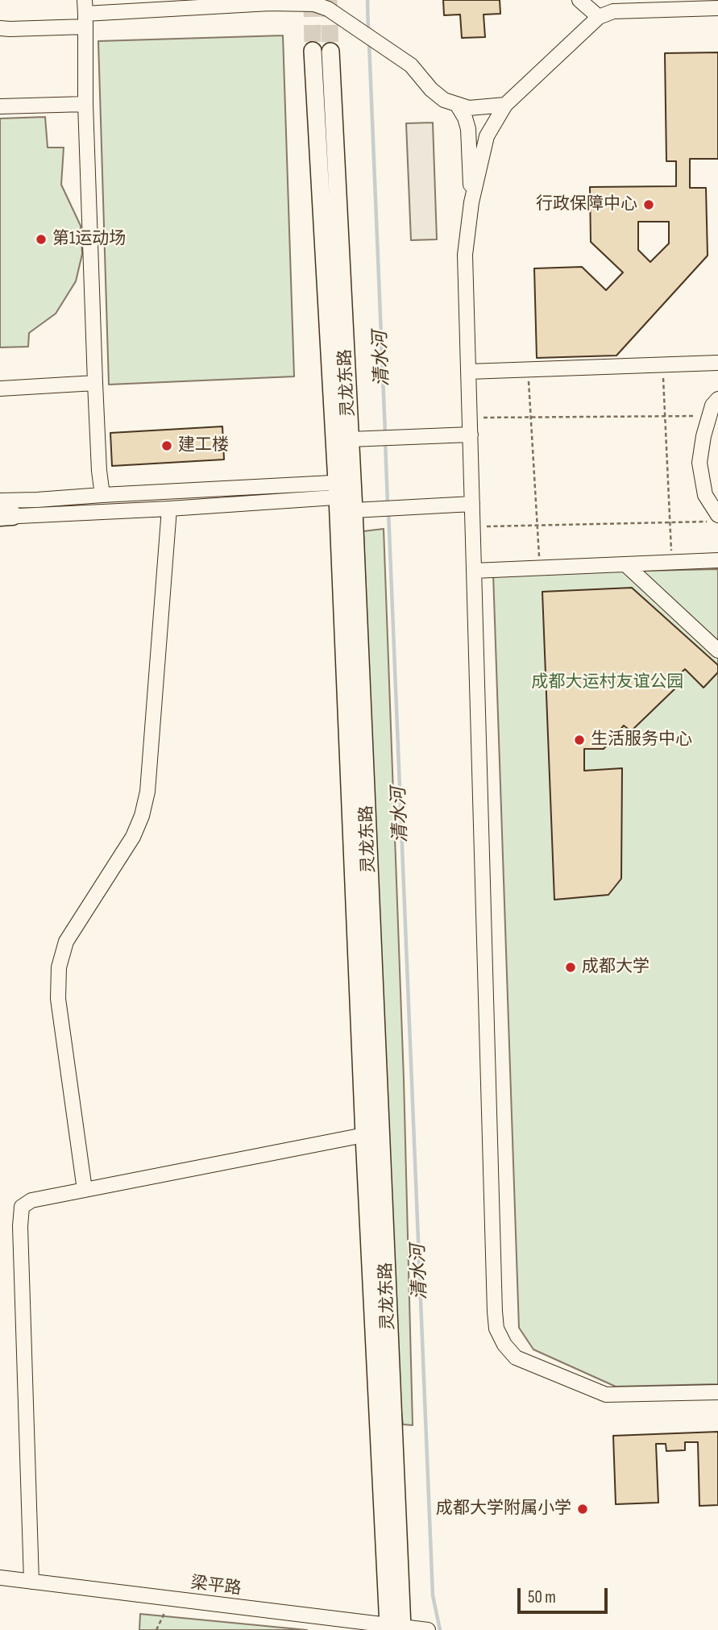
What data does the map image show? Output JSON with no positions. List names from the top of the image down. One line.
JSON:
{"streets":{"main road":["灵龙东路"],"street":["梁平路"]},"crossings":[["灵龙东路","梁平路"]],"water":["清水河"],"parks":["成都大运村友谊公园"],"places":["行政保障中心","第1运动场","建工楼","生活服务中心","成都大学","成都大学附属小学"],"scale_bar":"50 m"}
